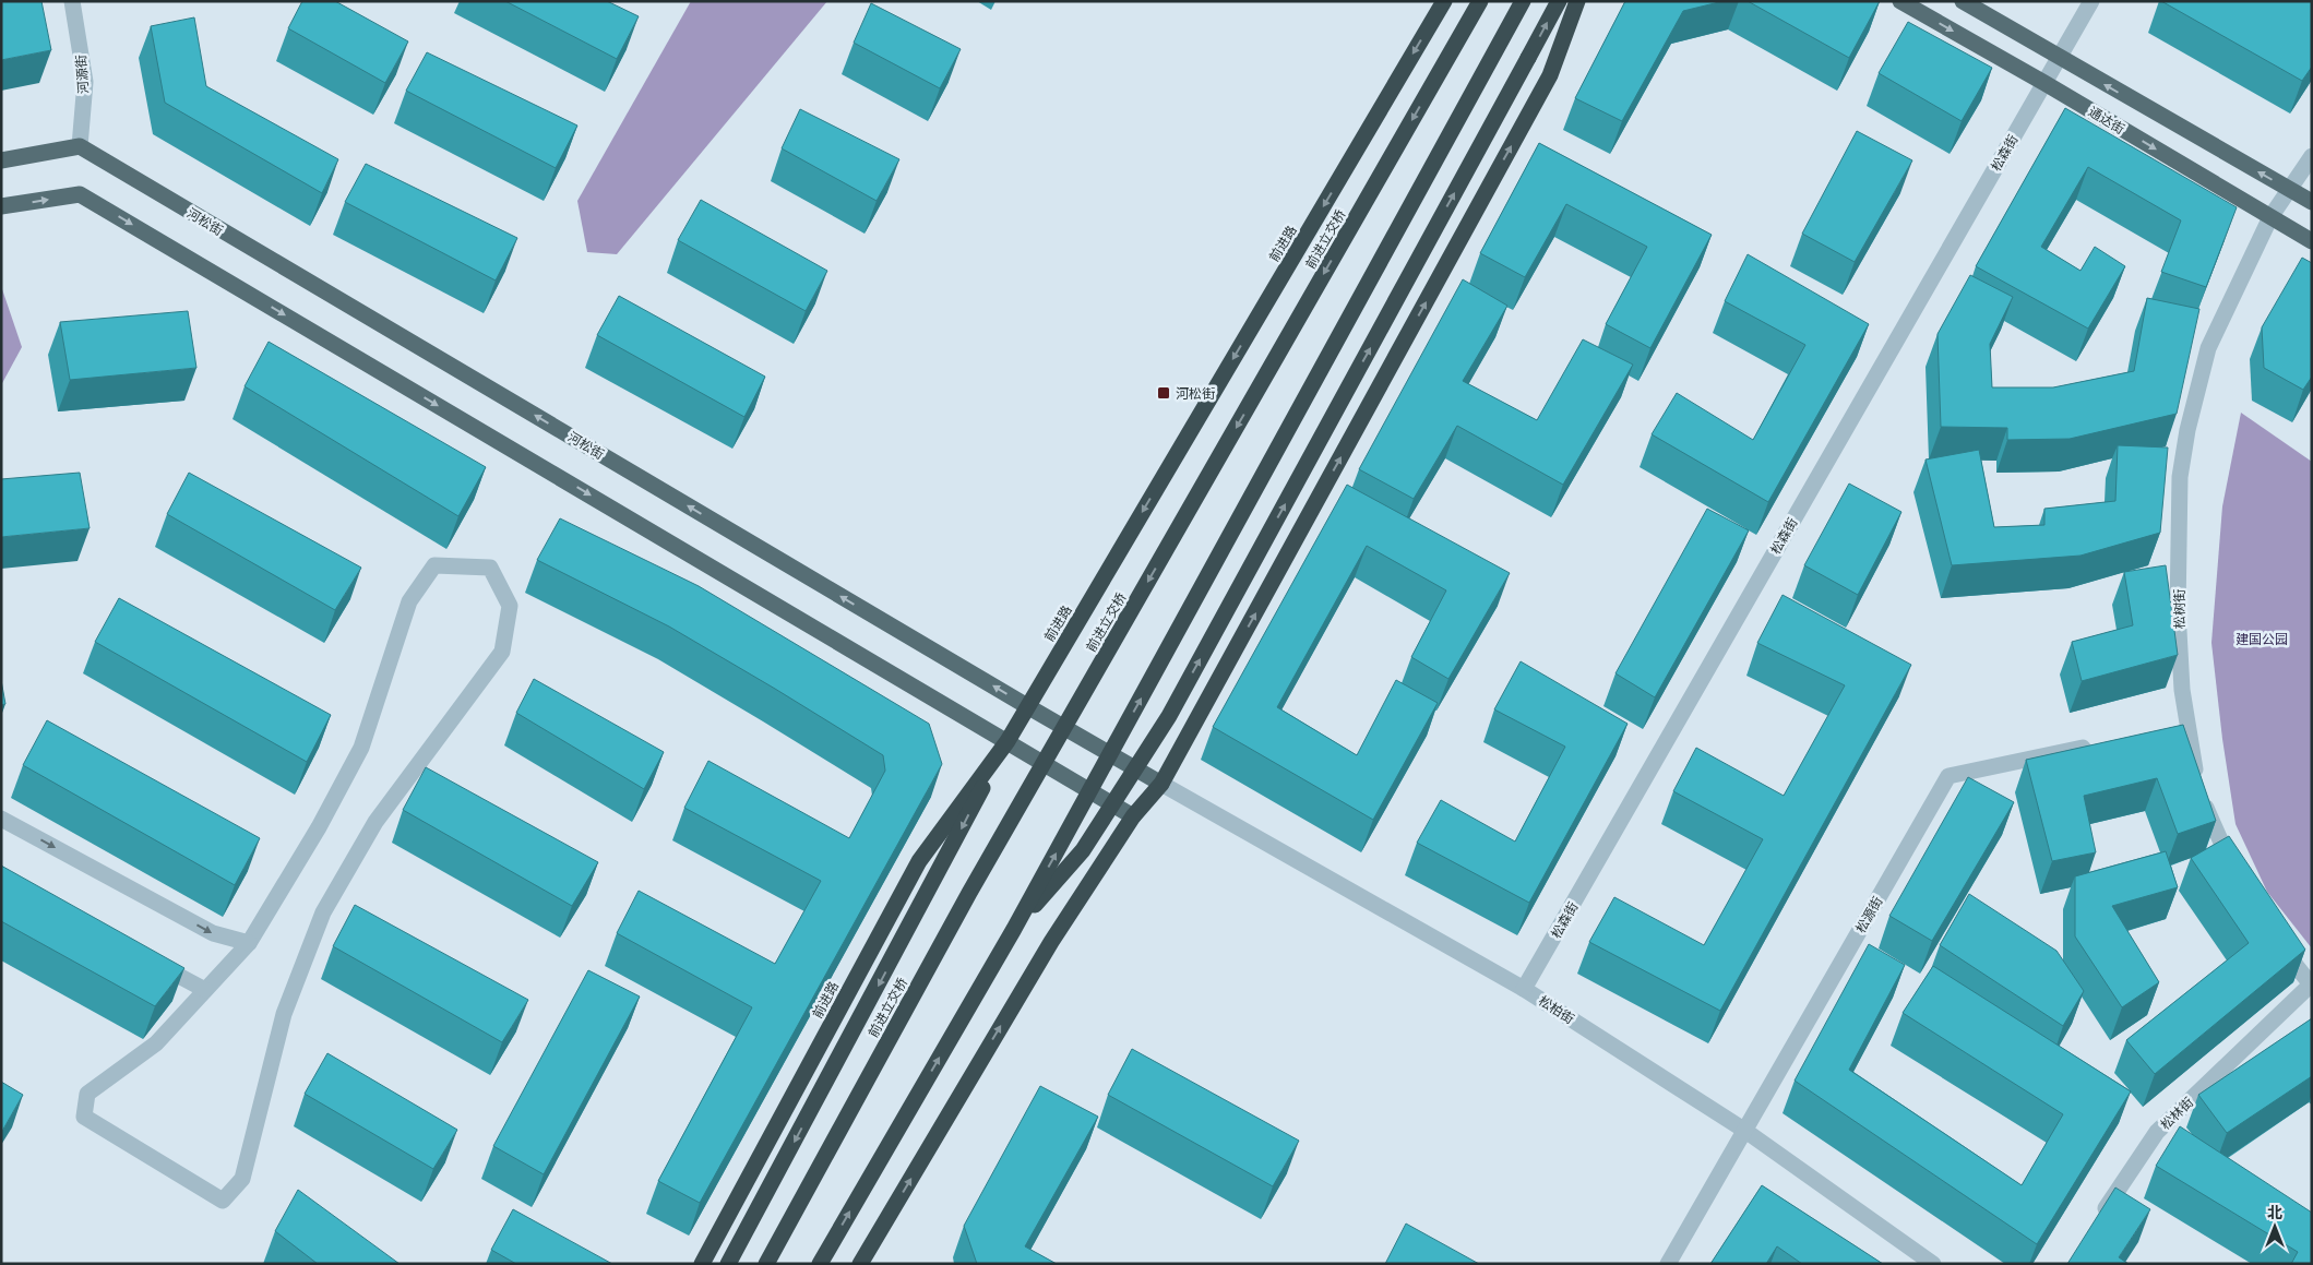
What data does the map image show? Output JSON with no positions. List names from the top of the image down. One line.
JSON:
{"streets":{"highway":["前进立交桥","前进路"],"main road":["通达街","河松街"],"street":["河源街","松森街","松树街","松源街","松柏街","松林街"]},"crossings":[["河源街","河松街"],["通达街","松森街"],["通达街","松树街"],["松森街","松柏街"],["河松街","前进路"],["河松街","松柏街"],["松源街","松柏街"]],"parks":["建国公园"],"places":{"transit":["河松街"]},"north":"top"}
